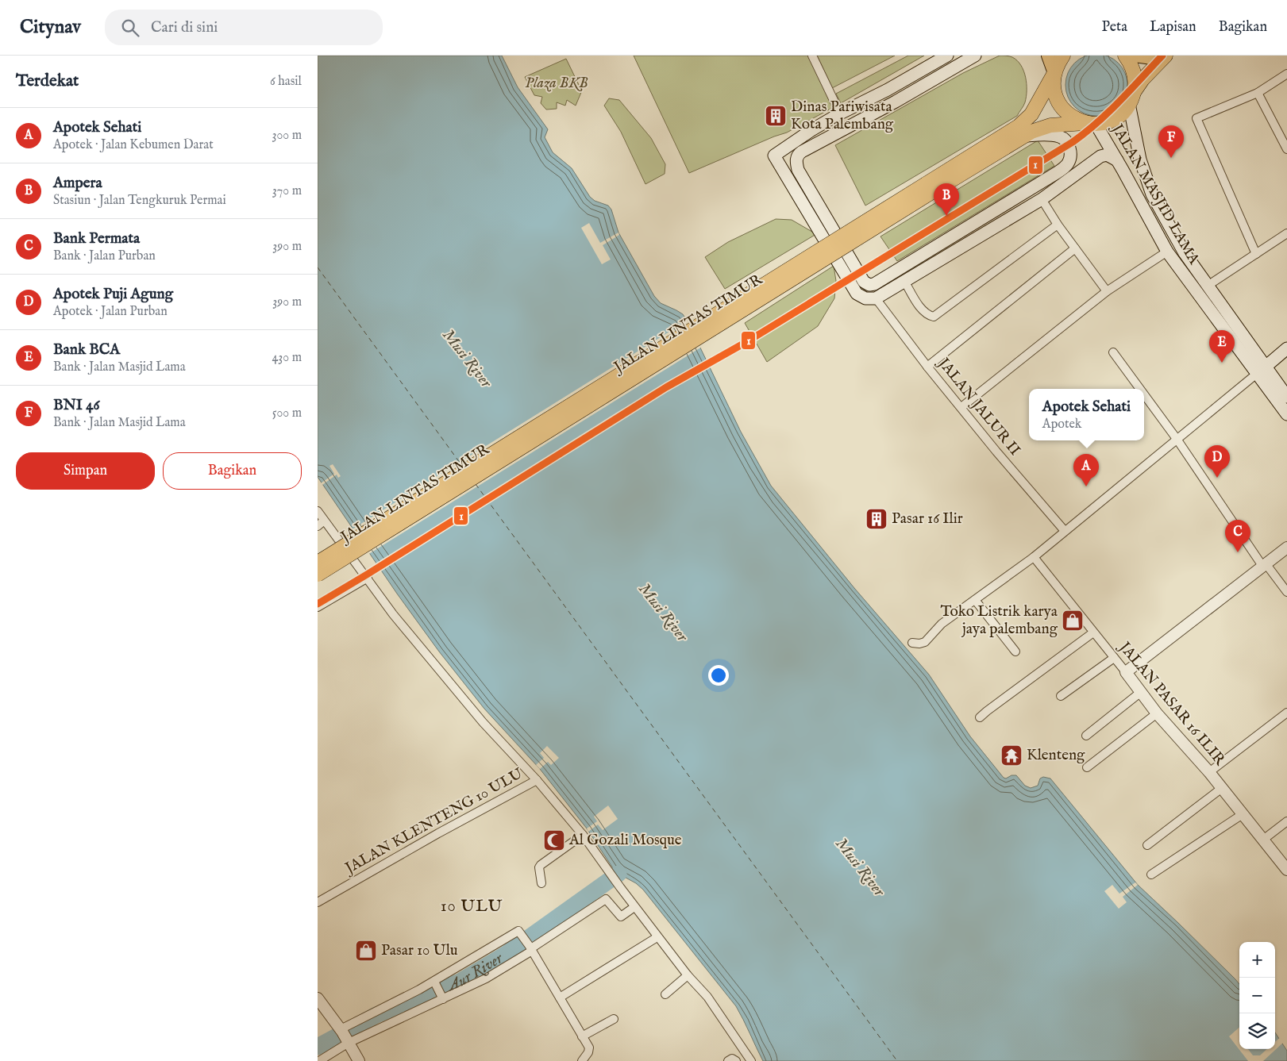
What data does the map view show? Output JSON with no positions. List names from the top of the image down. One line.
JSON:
{"streets":{"highway":["JALAN LINTAS TIMUR"],"main road":["JALAN MASJID LAMA"],"street":["JALAN JALUR II","JALAN PASAR 16 ILIR","JALAN KLENTENG 10 ULU"]},"crossings":[["JALAN MASJID LAMA","JALAN LINTAS TIMUR"]],"districts":["10 ULU"],"water":["Musi River","Aur River"],"parks":["Plaza BKB"],"places":{"building":["Dinas Pariwisata Kota Palembang","Pasar 16 Ilir"],"shop":["Toko Listrik karya jaya palembang","Pasar 10 Ulu"],"temple":["Klenteng"],"mosque":["Al Gozali Mosque"]},"lines":["transit line 1"],"page":{"header":"Citynav","search":"Cari di sini","nav":["Peta","Lapisan","Bagikan"],"heading":["Terdekat","6 hasil"],"list":[{"mark":"A","name":"Apotek Sehati","note":"Apotek · Jalan Kebumen Darat","value":"300 m"},{"mark":"B","name":"Ampera","note":"Stasiun · Jalan Tengkuruk Permai","value":"370 m"},{"mark":"C","name":"Bank Permata","note":"Bank · Jalan Purban","value":"390 m"},{"mark":"D","name":"Apotek Puji Agung","note":"Apotek · Jalan Purban","value":"390 m"},{"mark":"E","name":"Bank BCA","note":"Bank · Jalan Masjid Lama","value":"430 m"},{"mark":"F","name":"BNI 46","note":"Bank · Jalan Masjid Lama","value":"500 m"}],"pins":["F","B","E","D","A","C"],"popup":["Apotek Sehati","Apotek"],"buttons":["Simpan","Bagikan"],"map_buttons":["+","−"]}}
